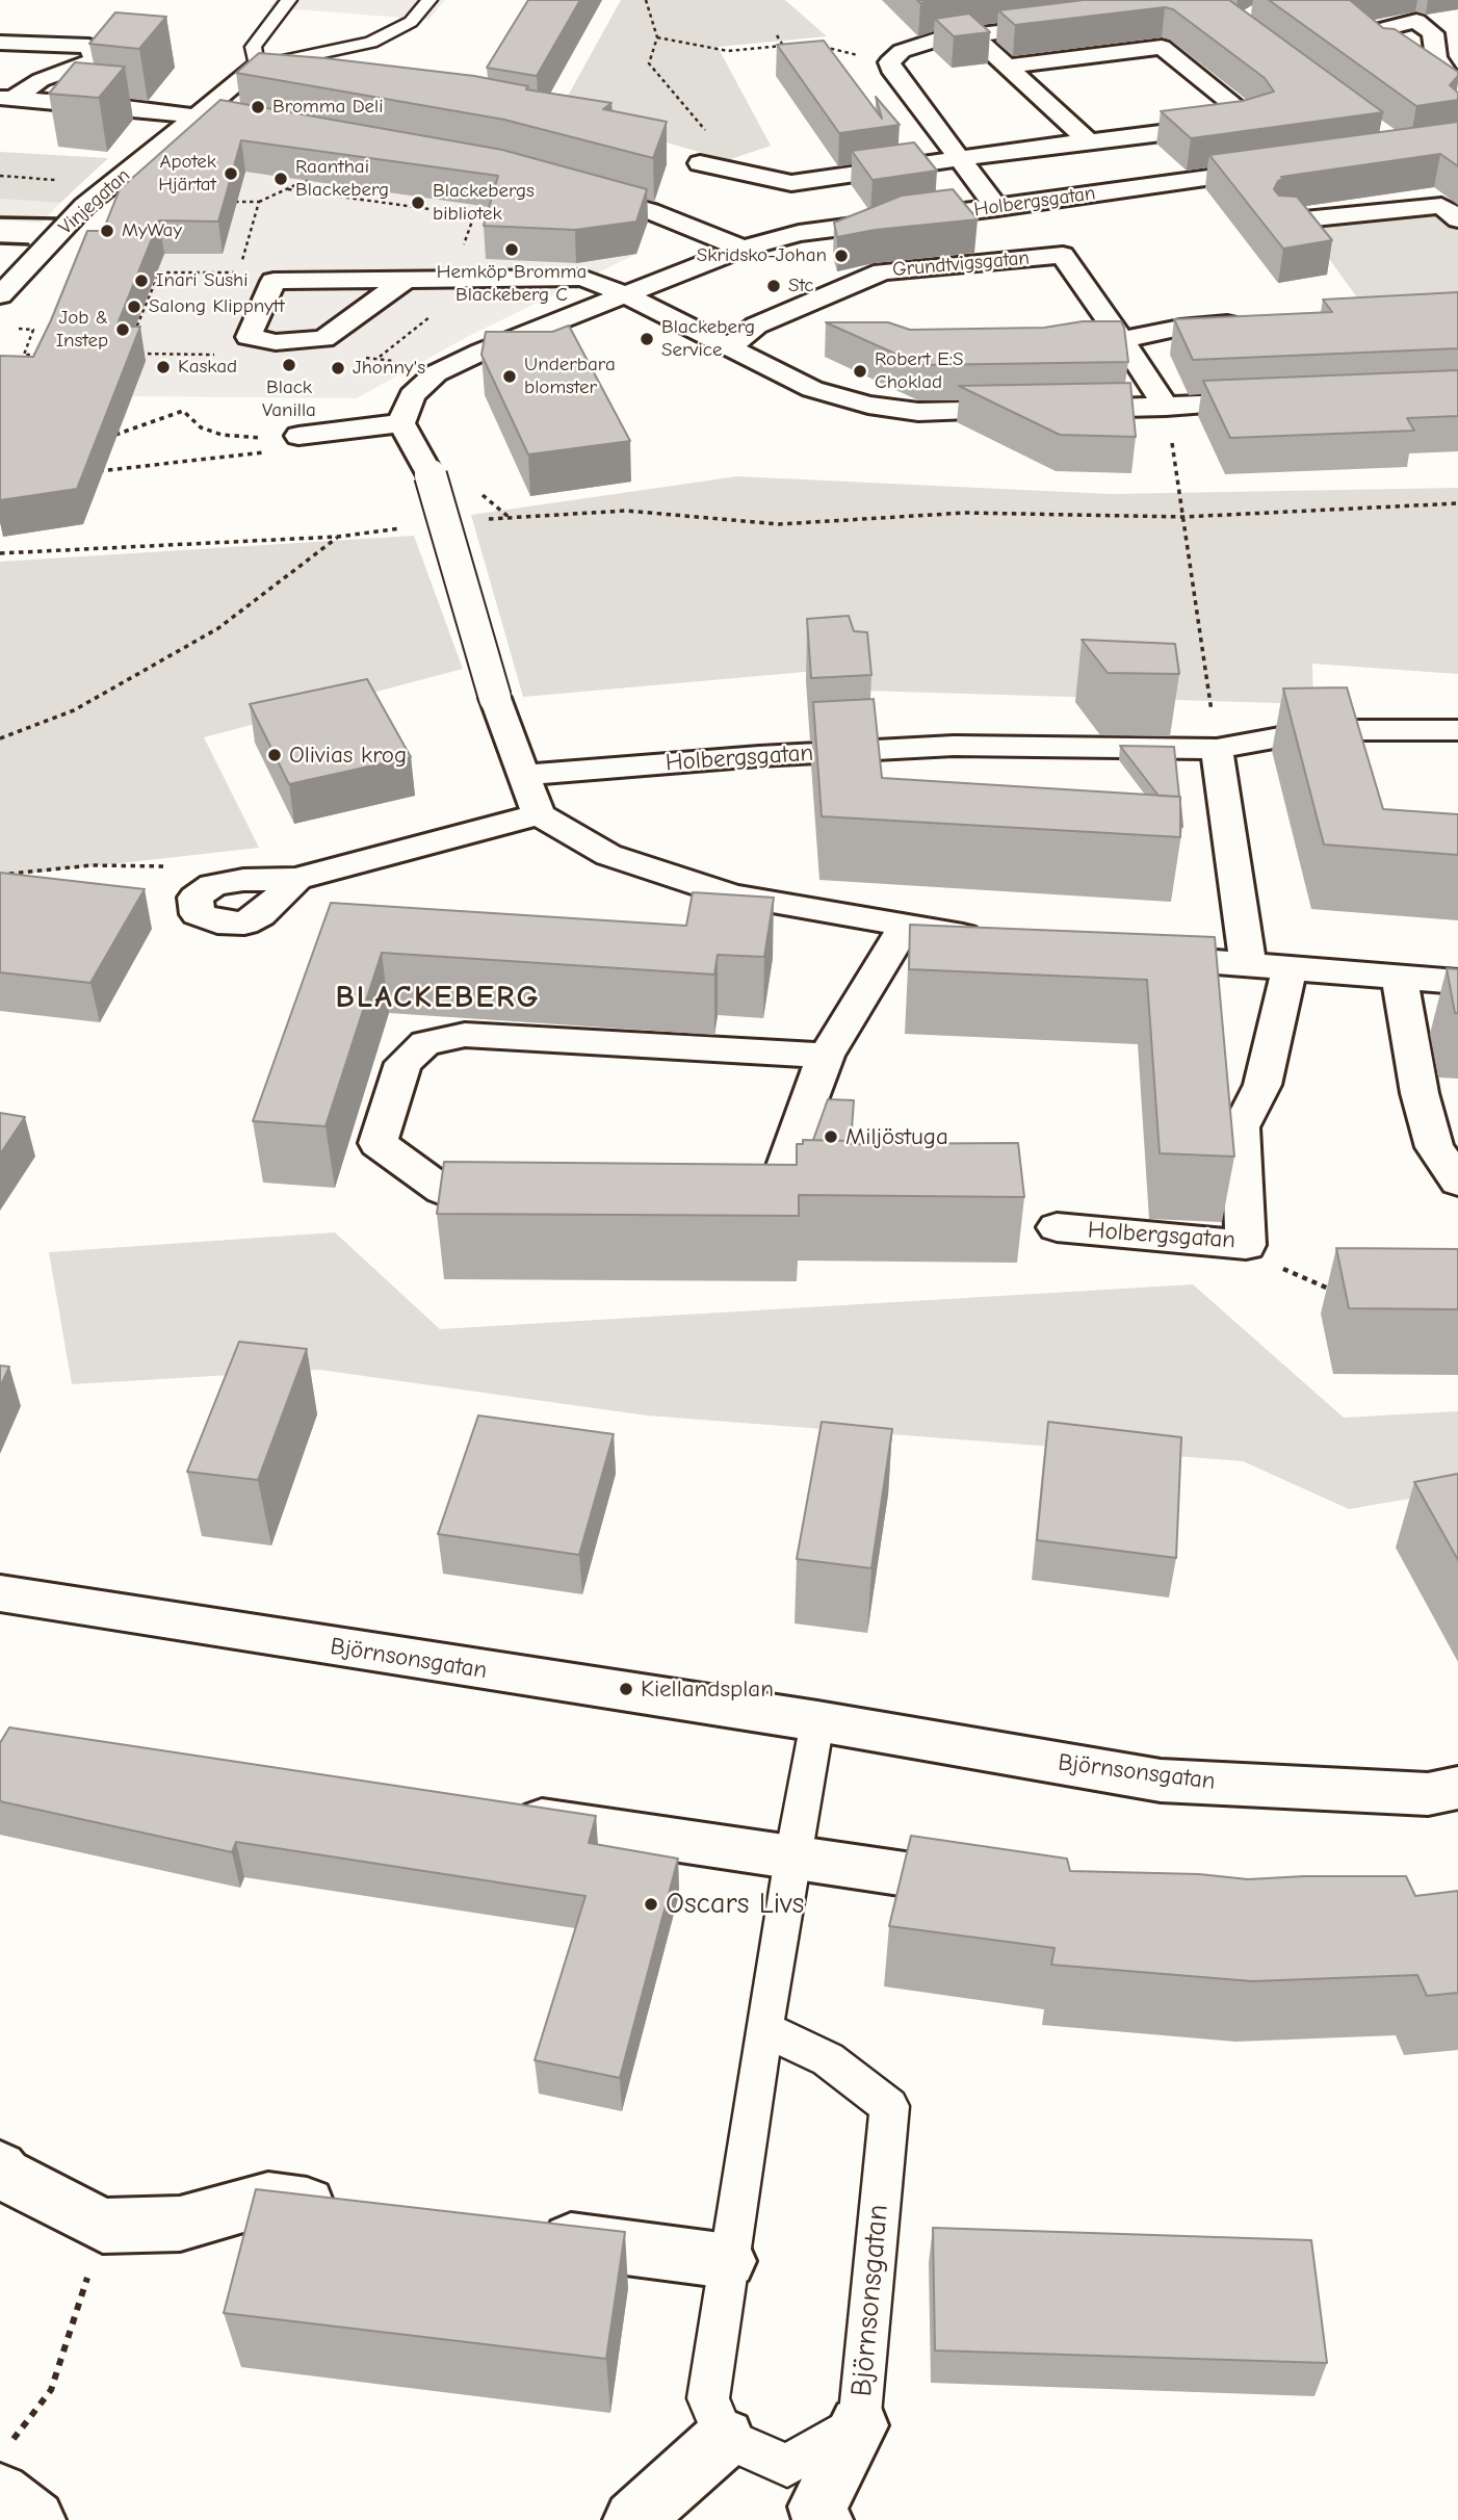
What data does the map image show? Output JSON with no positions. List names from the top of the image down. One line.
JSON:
{"streets":{"street":["Vinjegatan","Holbergsgatan","Grundtvigsgatan","Björnsonsgatan"]},"districts":["BLACKEBERG"],"places":["Bromma Deli","Apotek Hjärtat","Raanthai Blackeberg","Blackebergs bibliotek","MyWay","Hemköp Bromma Blackeberg C","Skridsko-Johan","Inari Sushi","Stc","Salong Klippnytt","Job & Instep","Blackeberg Service","Black Vanilla","Kaskad","Jhonny's","Robert E:S Choklad","Underbara blomster","Olivias krog","Miljöstuga","Kiellandsplan","Oscars Livs"]}
